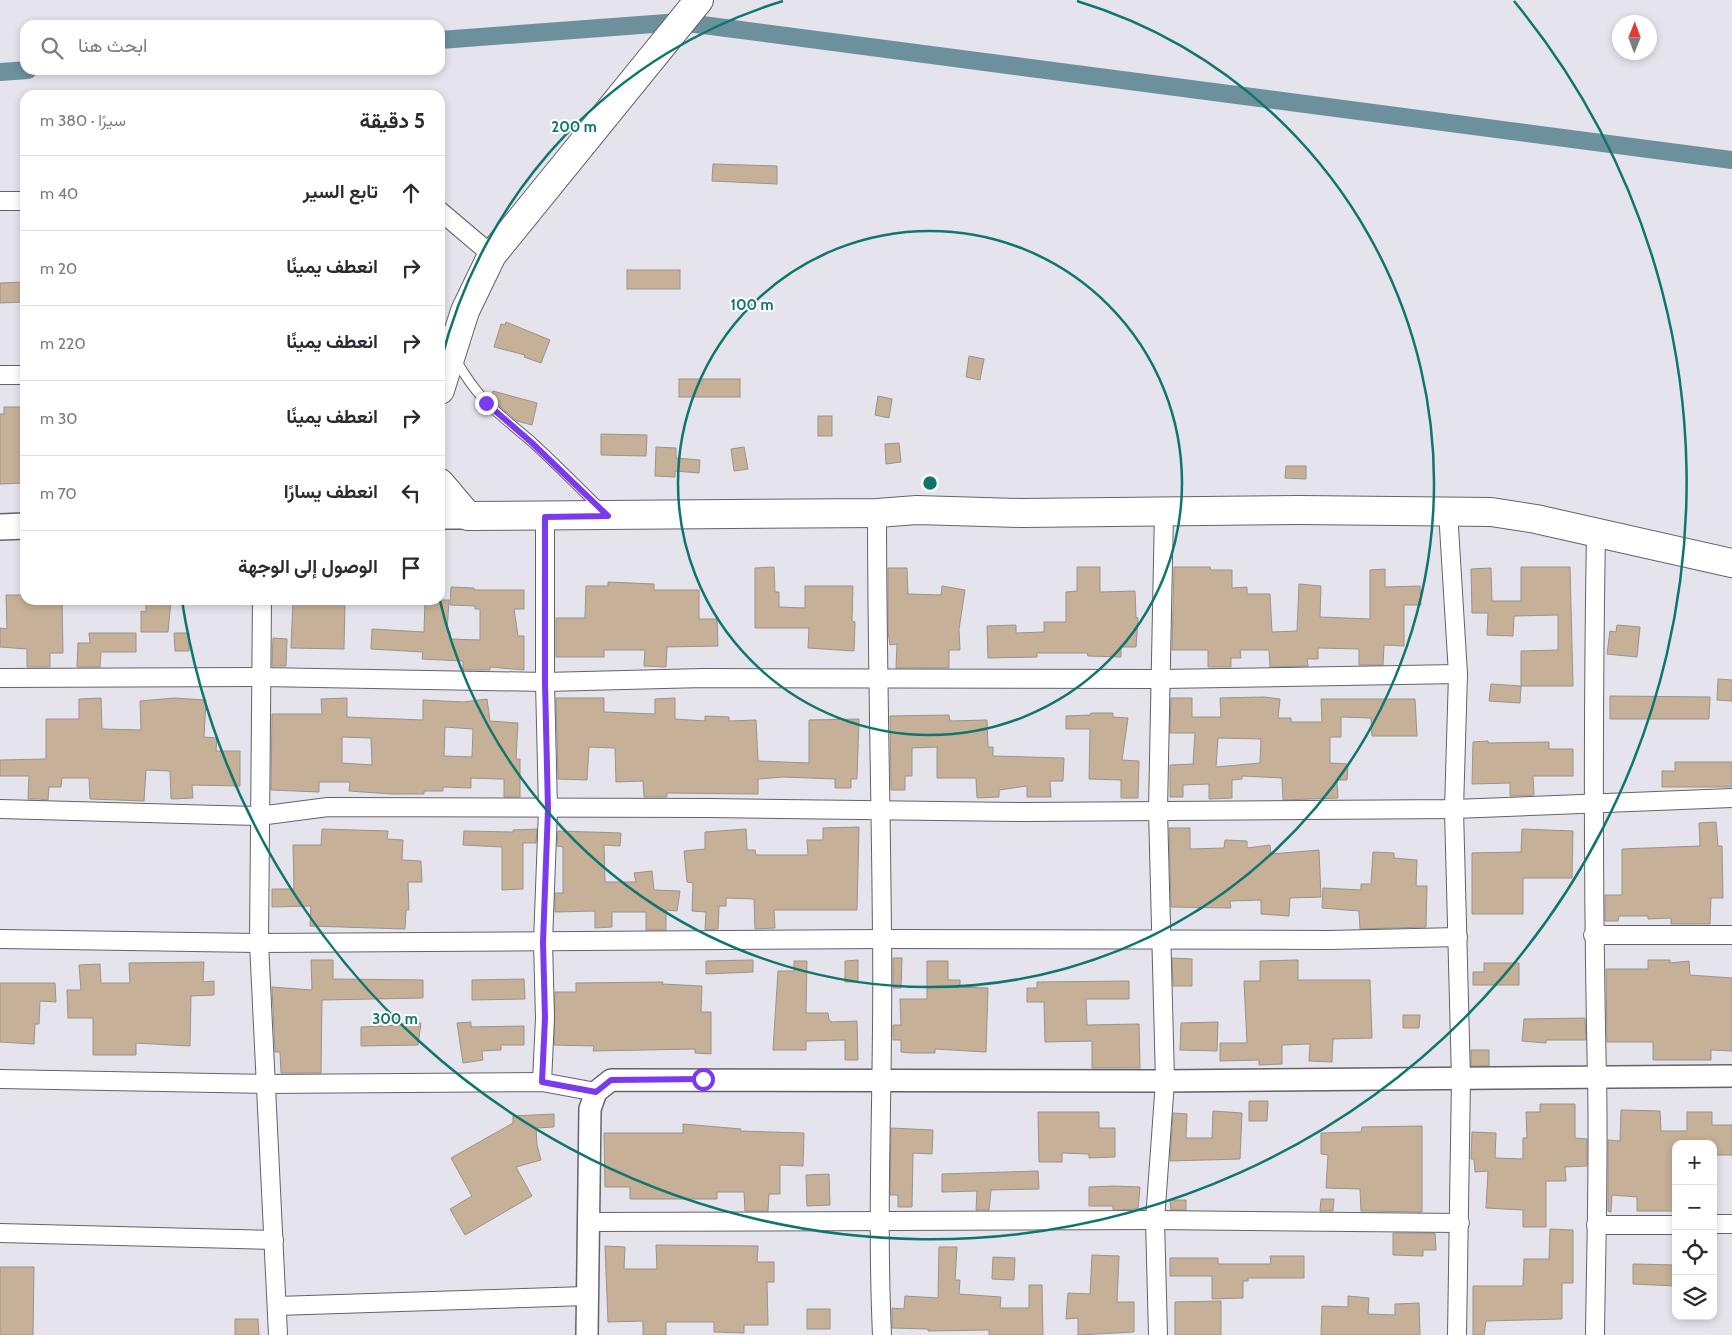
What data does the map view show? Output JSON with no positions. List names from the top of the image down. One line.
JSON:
{"north":"top","page":{"search":"ابحث هنا","heading":["5 دقيقة","سيرًا · 380 m"],"list":[["تابع السير","40 m"],["انعطف يمينًا","20 m"],["انعطف يمينًا","220 m"],["انعطف يمينًا","30 m"],["انعطف يسارًا","70 m"],"الوصول إلى الوجهة"],"map_buttons":["+","−"]},"rings":["200 m","100 m","300 m"]}
